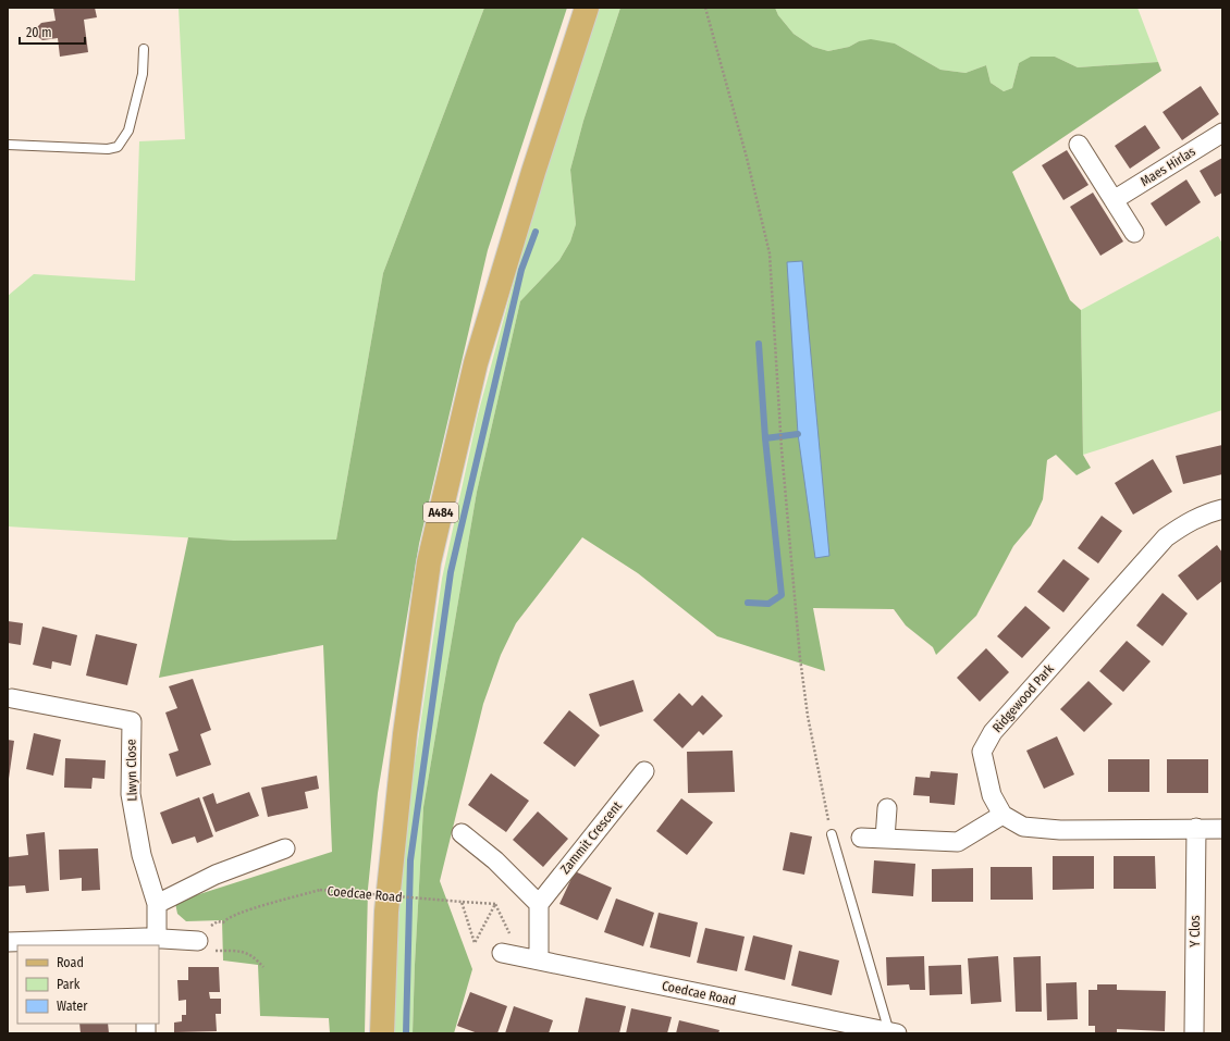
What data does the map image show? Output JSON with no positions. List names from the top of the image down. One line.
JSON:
{"streets":{"main road":["A484"],"street":["Maes Hirlas","Ridgewood Park","Llwyn Close","Zammit Crescent","Coedcae Road","Y Clos"]},"legend":["Road","Park","Water"],"scale_bar":"20 m"}
